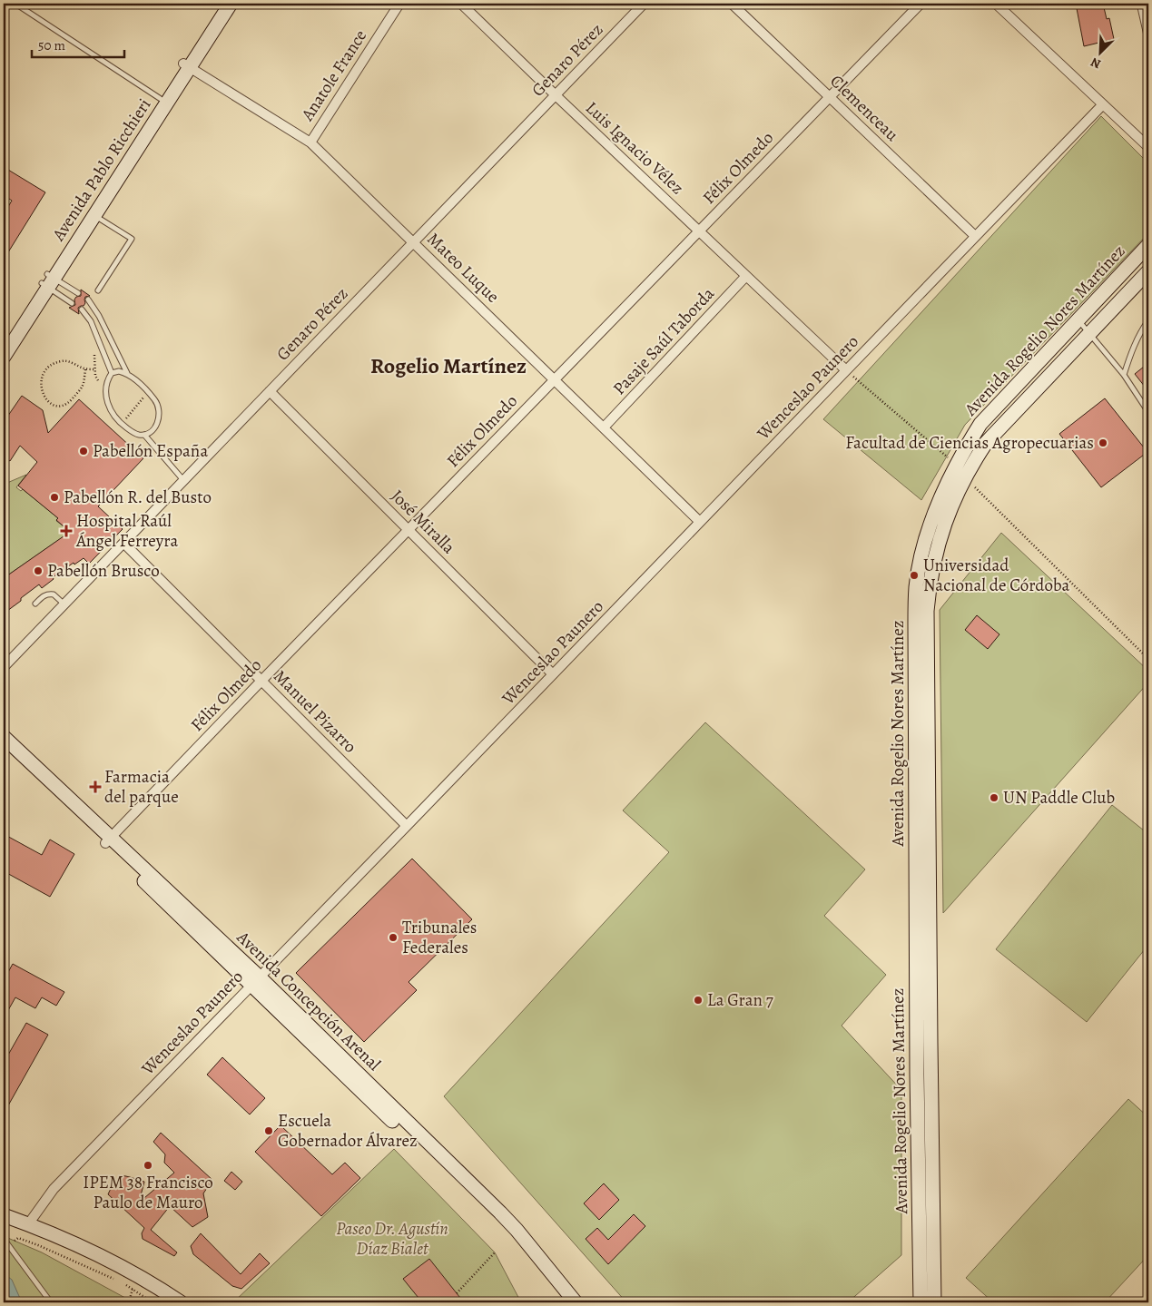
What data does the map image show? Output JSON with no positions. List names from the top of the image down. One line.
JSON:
{"streets":{"main road":["Avenida Pablo Ricchieri","Avenida Rogelio Nores Martínez","Avenida Concepción Arenal"],"street":["Genaro Pérez","Anatole France","Clemenceau","Luis Ignacio Vélez","Félix Olmedo","Mateo Luque","Pasaje Saúl Taborda","Wenceslao Paunero","José Miralla","Manuel Pizarro"]},"crossings":[["Genaro Pérez","Luis Ignacio Vélez"],["Genaro Pérez","Mateo Luque"],["Genaro Pérez","José Miralla"],["Genaro Pérez","Manuel Pizarro"],["Anatole France","Mateo Luque"],["Clemenceau","Félix Olmedo"],["Clemenceau","Wenceslao Paunero"],["Luis Ignacio Vélez","Félix Olmedo"],["Luis Ignacio Vélez","Pasaje Saúl Taborda"],["Luis Ignacio Vélez","Wenceslao Paunero"],["Félix Olmedo","Mateo Luque"],["Félix Olmedo","José Miralla"],["Félix Olmedo","Manuel Pizarro"],["Félix Olmedo","Avenida Concepción Arenal"],["Avenida Pablo Ricchieri","Mateo Luque"],["Mateo Luque","Pasaje Saúl Taborda"],["Mateo Luque","Wenceslao Paunero"],["Wenceslao Paunero","José Miralla"],["Wenceslao Paunero","Manuel Pizarro"],["Wenceslao Paunero","Avenida Concepción Arenal"]],"districts":["Rogelio Martínez"],"parks":["Paseo Dr. Agustín Díaz Bialet"],"places":{"other":["Facultad de Ciencias Agropecuarias","Pabellón España","Pabellón R. del Busto","Pabellón Brusco","Universidad Nacional de Córdoba","UN Paddle Club","Tribunales Federales","La Gran 7","Escuela Gobernador Álvarez","IPEM 38 Francisco Paulo de Mauro"],"health":["Hospital Raúl Ángel Ferreyra","Farmacia del parque"]},"scale_bar":"50 m","north":"bottom left"}
